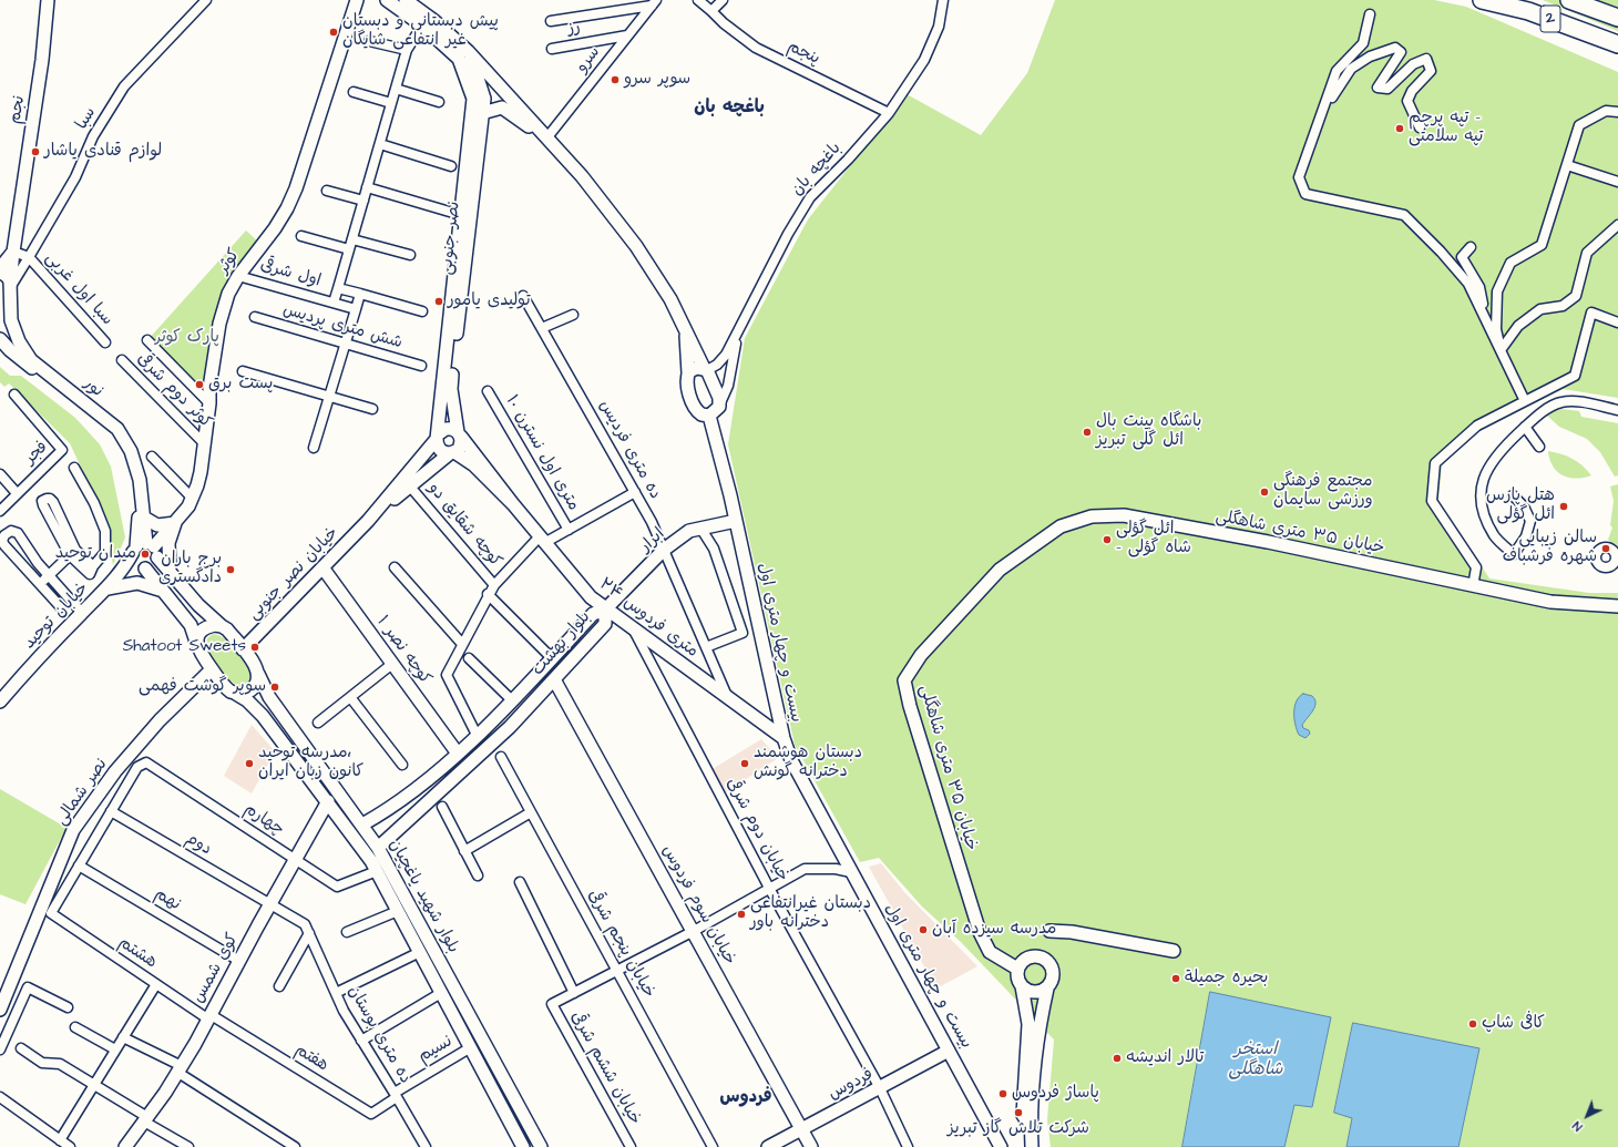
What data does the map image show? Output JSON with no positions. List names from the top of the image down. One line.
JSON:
{"streets":{"highway":["2"],"main road":["نجم","نصر جنوبی","کوثر","نور","خیابان ۳۵ متری شاهگلی","ابرار","خیابان نصر جنوبی","خیابان توحید","۲۴ متری فردوس","بیست و چهار متری اول","بلوار بهشت","کوچه نصر ۱","نصر شمالی","بلوار شهید یاغچیان","خیابان سوم فردوس","کوی شمس","فردوس"],"street":["رز","پنجم","سرو","سبا","باغچه بان","اول شرقی","سبا اول غربی","شش متری پردیس","کوثر دوم شرقی","ده متری فردیس","فجر","۱۰ متری اول نسترن","کوچه شقایق دو","چهارم","خیابان دوم شرقی","دوم","نهم","خیابان پنجم شرقی","هشتم","ده متری بوستان","نسیم","هفتم","خیابان ششم شرقی"]},"crossings":[["رز","سرو"],["پنجم","باغچه بان"],["نجم","سبا"],["نجم","نور"],["سبا","سبا اول غربی"],["سبا","نور"],["نصر جنوبی","خیابان نصر جنوبی"],["نصر جنوبی","۲۴ متری فردوس"],["کوثر","اول شرقی"],["کوثر","کوثر دوم شرقی"],["کوثر","خیابان توحید"],["کوثر","بلوار شهید یاغچیان"],["ده متری فردیس","ابرار"],["ده متری فردیس","۲۴ متری فردوس"],["کوچه شقایق دو","خیابان نصر جنوبی"],["ابرار","۲۴ متری فردوس"],["ابرار","بیست و چهار متری اول"],["ابرار","بلوار بهشت"],["خیابان نصر جنوبی","۲۴ متری فردوس"],["خیابان نصر جنوبی","کوچه نصر ۱"],["خیابان نصر جنوبی","بلوار شهید یاغچیان"],["خیابان توحید","بلوار شهید یاغچیان"],["۲۴ متری فردوس","بیست و چهار متری اول"],["۲۴ متری فردوس","بلوار بهشت"],["۲۴ متری فردوس","خیابان دوم شرقی"],["بیست و چهار متری اول","فردوس"],["بلوار بهشت","کوچه نصر ۱"],["بلوار بهشت","بلوار شهید یاغچیان"],["بلوار بهشت","خیابان سوم فردوس"],["نصر شمالی","بلوار شهید یاغچیان"],["چهارم","دوم"],["چهارم","بلوار شهید یاغچیان"],["چهارم","کوی شمس"],["خیابان دوم شرقی","فردوس"],["دوم","کوی شمس"],["دوم","ده متری بوستان"],["بلوار شهید یاغچیان","کوی شمس"],["بلوار شهید یاغچیان","نسیم"],["نهم","هشتم"],["نهم","کوی شمس"],["خیابان سوم فردوس","فردوس"],["هشتم","کوی شمس"],["هشتم","هفتم"],["کوی شمس","ده متری بوستان"],["کوی شمس","هفتم"],["ده متری بوستان","نسیم"],["ده متری بوستان","هفتم"],["نسیم","هفتم"]],"districts":["باغچه بان","فردوس"],"water":["استخر شاهگلی"],"parks":["پارک کوثر"],"places":["پیش دبستانی و دبستان غیر انتفاعی شایگان","سوپر سرو","تپه پرچم - تپه سلامتی","لوازم قنادی یاشار","تولیدی یامور","پست برق","باشگاه پینت بال ائل گلی تبریز","مجتمع فرهنگی ورزشی سایمان","هتل پارس ائل گؤلی","ائل گؤلی - شاه گؤلی","سالن زیبایی شهره فرشباف","میدان توحید","برج باران دادگستری","Shatoot Sweets","سوپر گوشت فهمی","مدرسه توحید، کانون زبان ایران","دبستان هوشمند دخترانه گونش","دبستان غیرانتفاعی دخترانه باور","مدرسه سیزده آبان","بحیره جمیلة","کافی شاپ","تالار اندیشه","پاساژ فردوس","شرکت تلاش گاز تبریز"],"north":"bottom left"}
